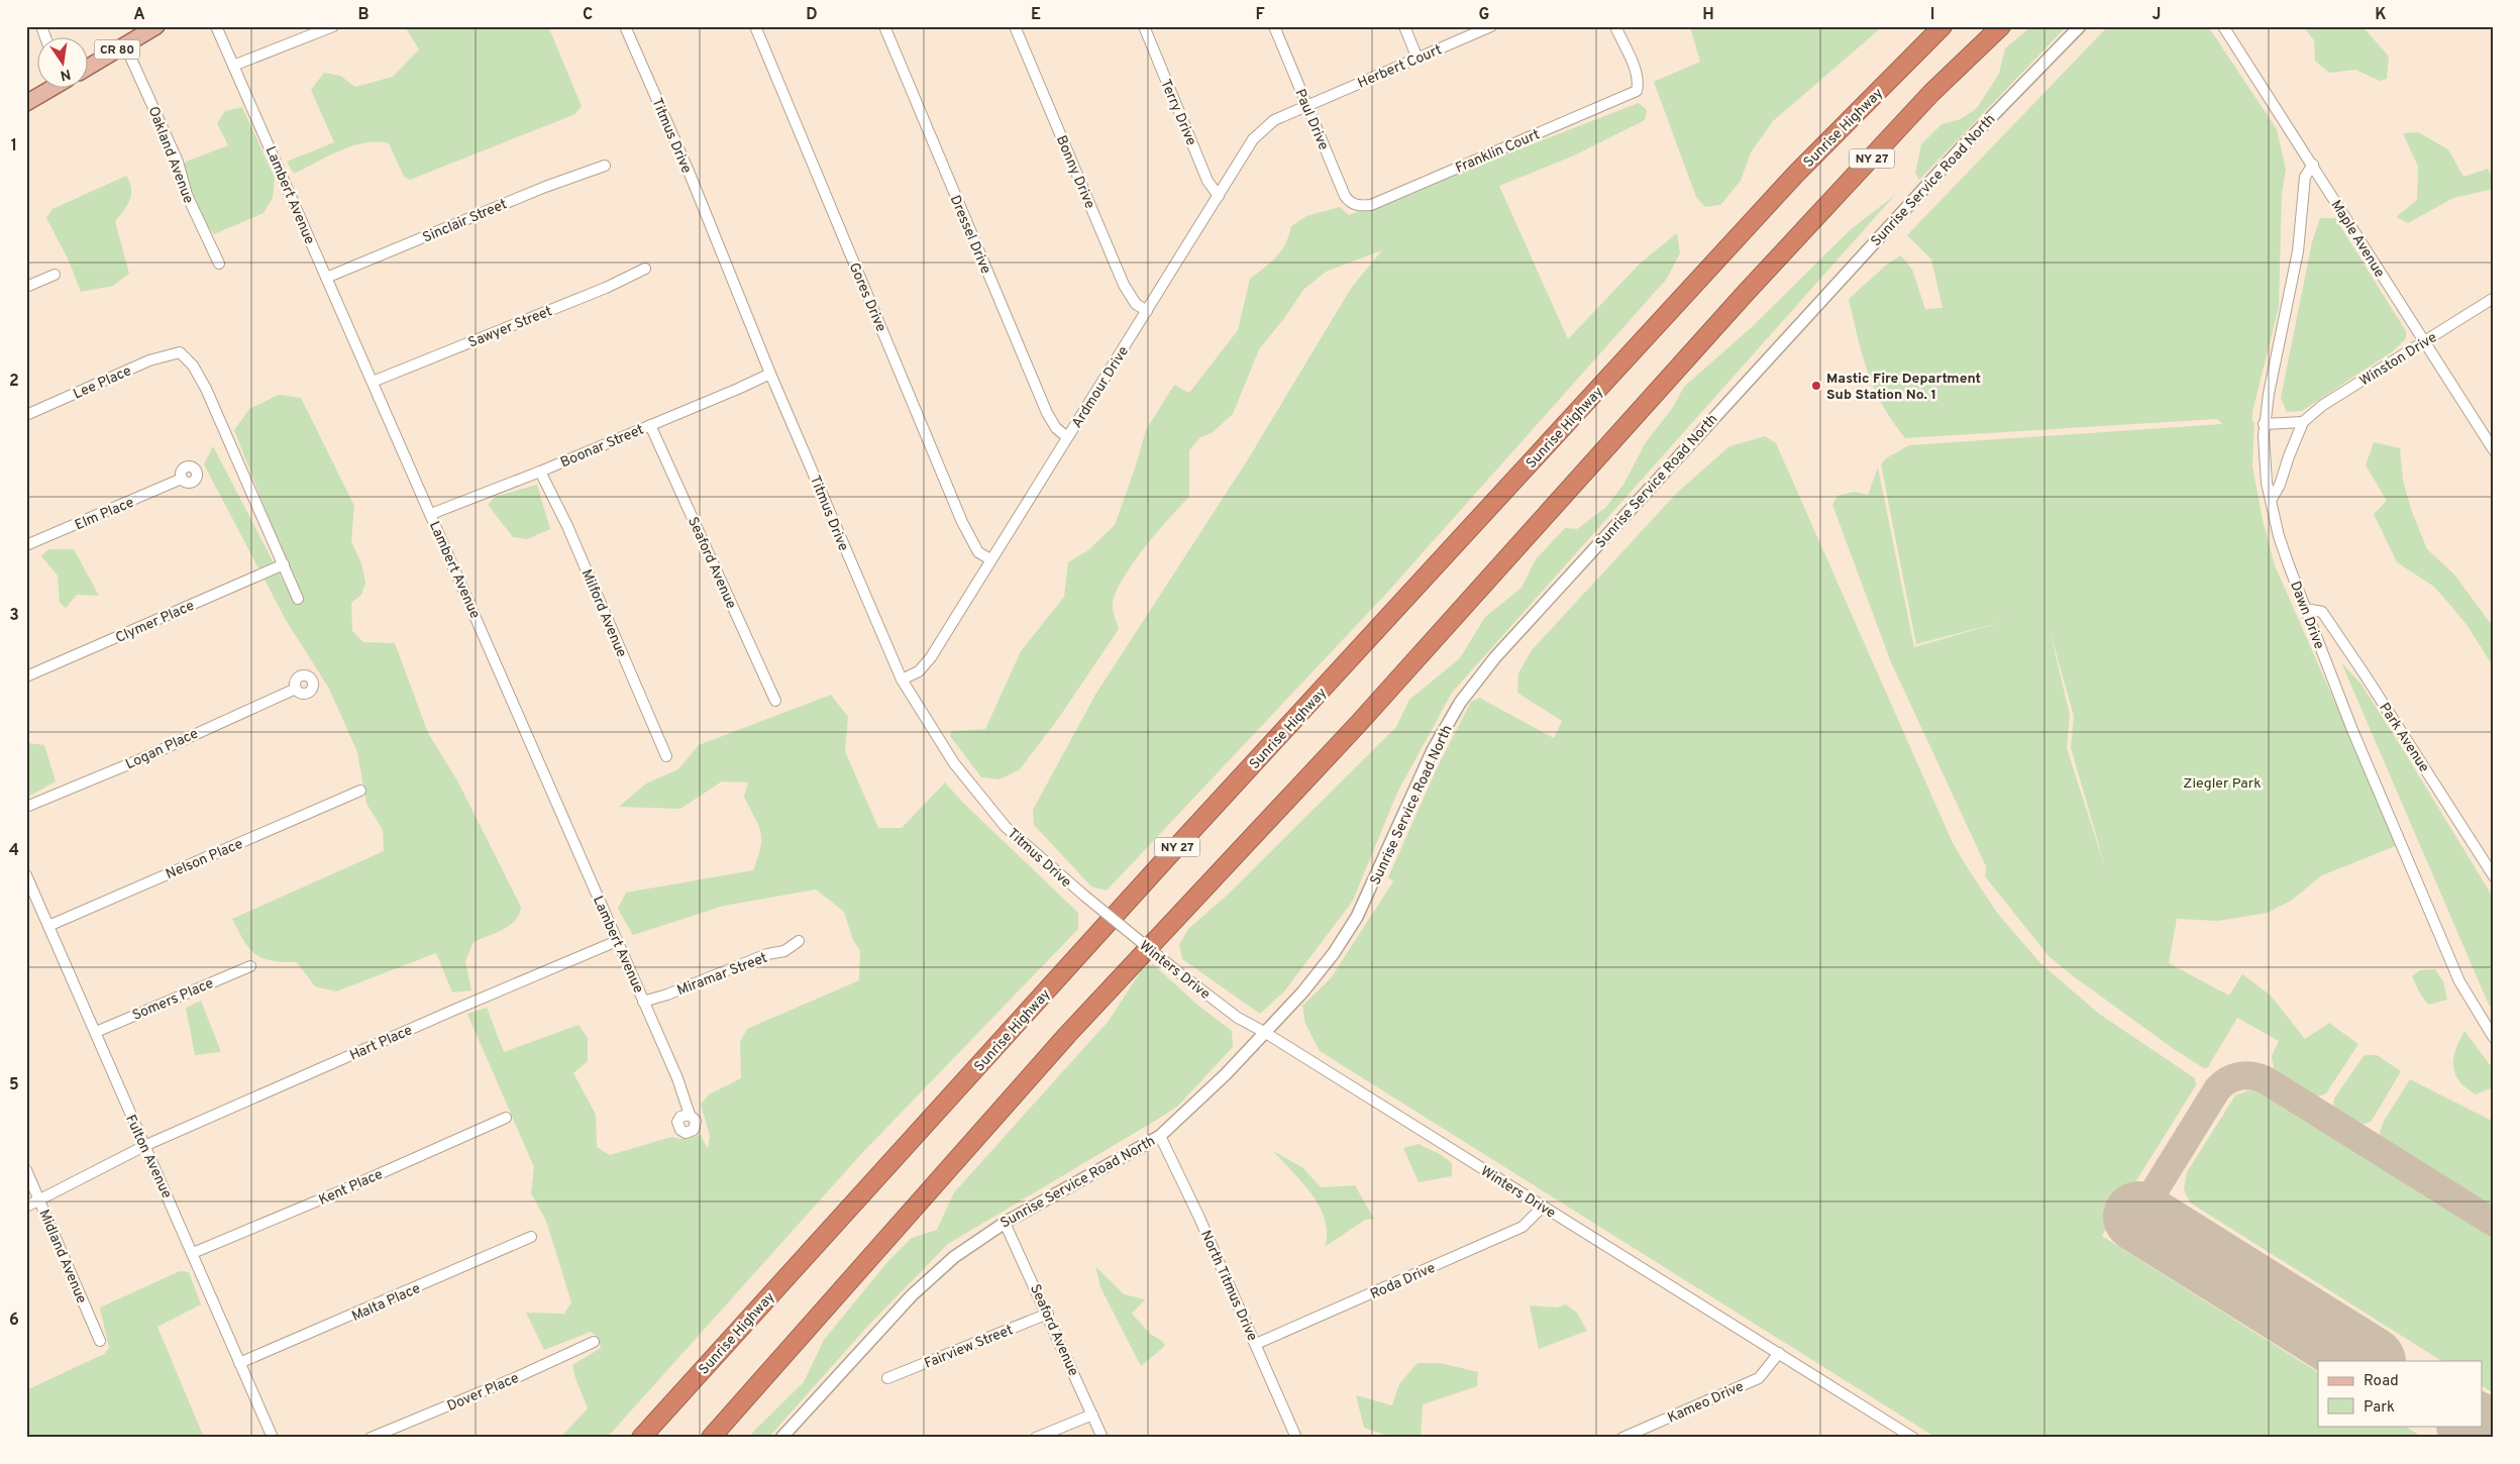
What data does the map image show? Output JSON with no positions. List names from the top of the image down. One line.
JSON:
{"streets":{"highway":["Sunrise Highway","NY 27"],"main road":["CR 80"],"street":["Herbert Court","Terry Drive","Paul Drive","Titmus Drive","Franklin Court","Oakland Avenue","Bonny Drive","Sunrise Service Road North","Lambert Avenue","Sinclair Street","Dressel Drive","Maple Avenue","Gores Drive","Sawyer Street","Winston Drive","Lee Place","Ardmour Drive","Boonar Street","Elm Place","Seaford Avenue","Milford Avenue","Dawn Drive","Clymer Place","Park Avenue","Logan Place","Nelson Place","Winters Drive","Miramar Street","Somers Place","Hart Place","Fulton Avenue","Kent Place","Midland Avenue","Roda Drive","North Titmus Drive","Malta Place","Fairview Street","Dover Place","Kameo Drive"]},"crossings":[["CR 80","Oakland Avenue"],["Herbert Court","Paul Drive"],["Herbert Court","Ardmour Drive"],["Terry Drive","Ardmour Drive"],["Paul Drive","Franklin Court"],["Paul Drive","Ardmour Drive"],["Titmus Drive","Ardmour Drive"],["Titmus Drive","Boonar Street"],["Titmus Drive","Winters Drive"],["Bonny Drive","Ardmour Drive"],["Sunrise Service Road North","Seaford Avenue"],["Sunrise Service Road North","Winters Drive"],["Sunrise Service Road North","North Titmus Drive"],["Lambert Avenue","Sinclair Street"],["Lambert Avenue","Sawyer Street"],["Lambert Avenue","Boonar Street"],["Lambert Avenue","Miramar Street"],["Lambert Avenue","Hart Place"],["Dressel Drive","Ardmour Drive"],["Maple Avenue","Winston Drive"],["Maple Avenue","Dawn Drive"],["Gores Drive","Ardmour Drive"],["Winston Drive","Dawn Drive"],["Lee Place","Clymer Place"],["Boonar Street","Seaford Avenue"],["Boonar Street","Milford Avenue"],["Seaford Avenue","Fairview Street"],["Dawn Drive","Park Avenue"],["Nelson Place","Fulton Avenue"],["Winters Drive","Roda Drive"],["Winters Drive","Kameo Drive"],["Somers Place","Fulton Avenue"],["Hart Place","Fulton Avenue"],["Hart Place","Midland Avenue"],["Fulton Avenue","Kent Place"],["Fulton Avenue","Malta Place"],["Roda Drive","North Titmus Drive"]],"parks":["Ziegler Park"],"places":["Mastic Fire Department Sub Station No. 1"],"legend":["Road","Park"],"north":"bottom","grid":{"columns":["A","B","C","D","E","F","G","H","I","J","K"],"rows":["1","2","3","4","5","6"]}}
